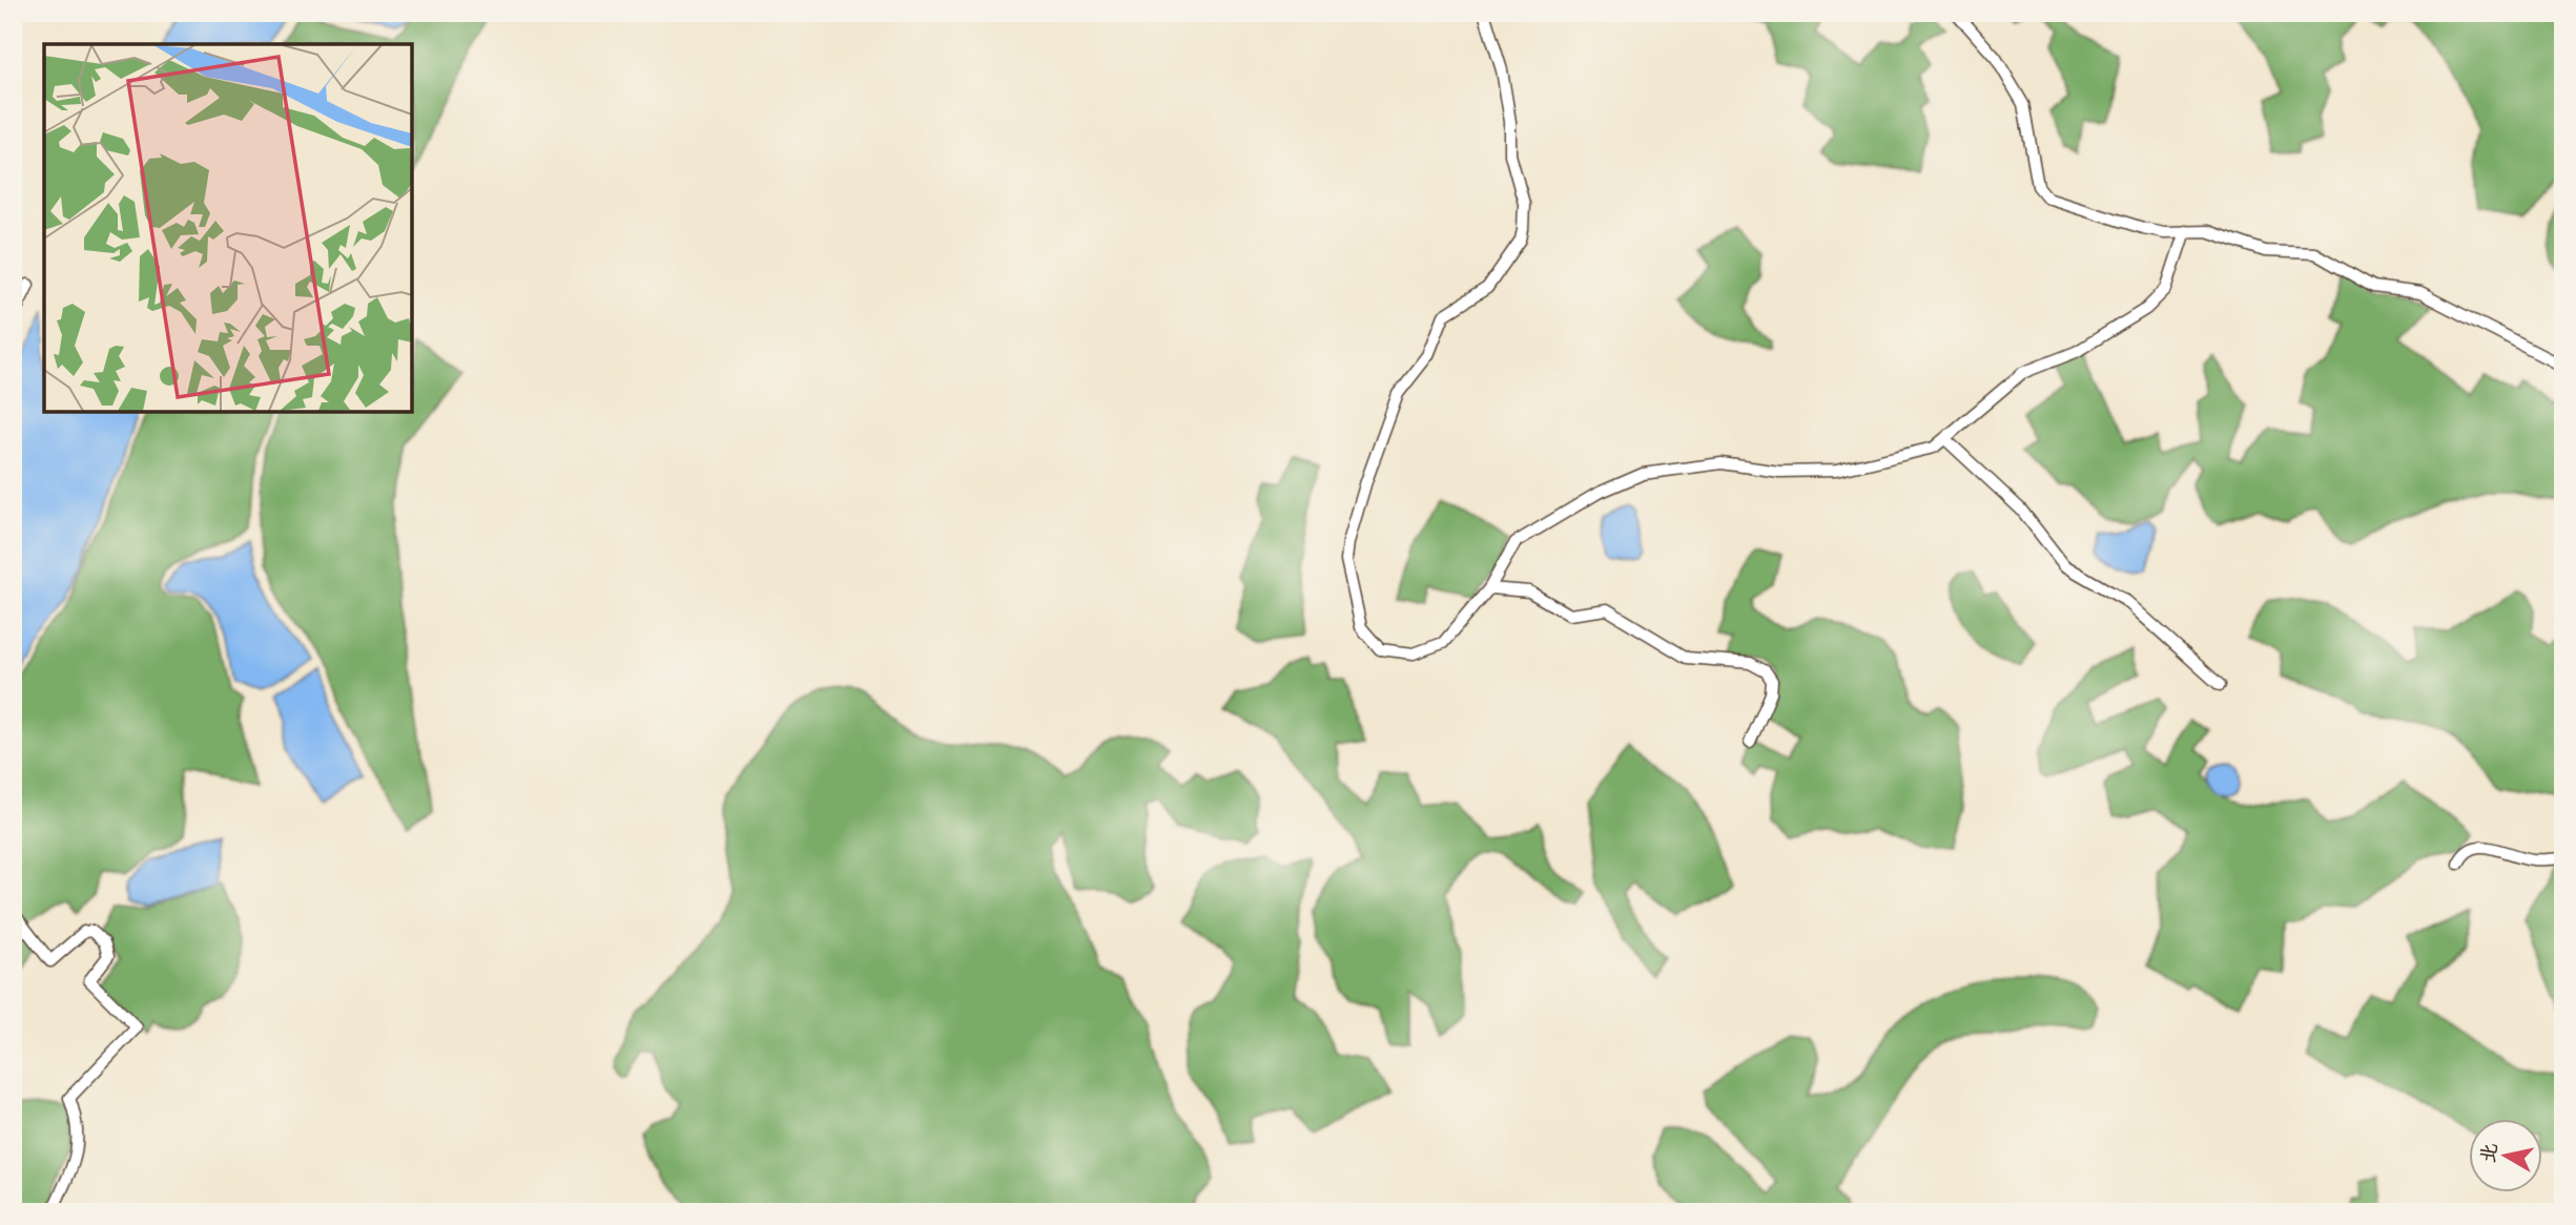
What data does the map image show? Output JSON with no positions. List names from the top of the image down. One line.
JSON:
{"north":"left"}
